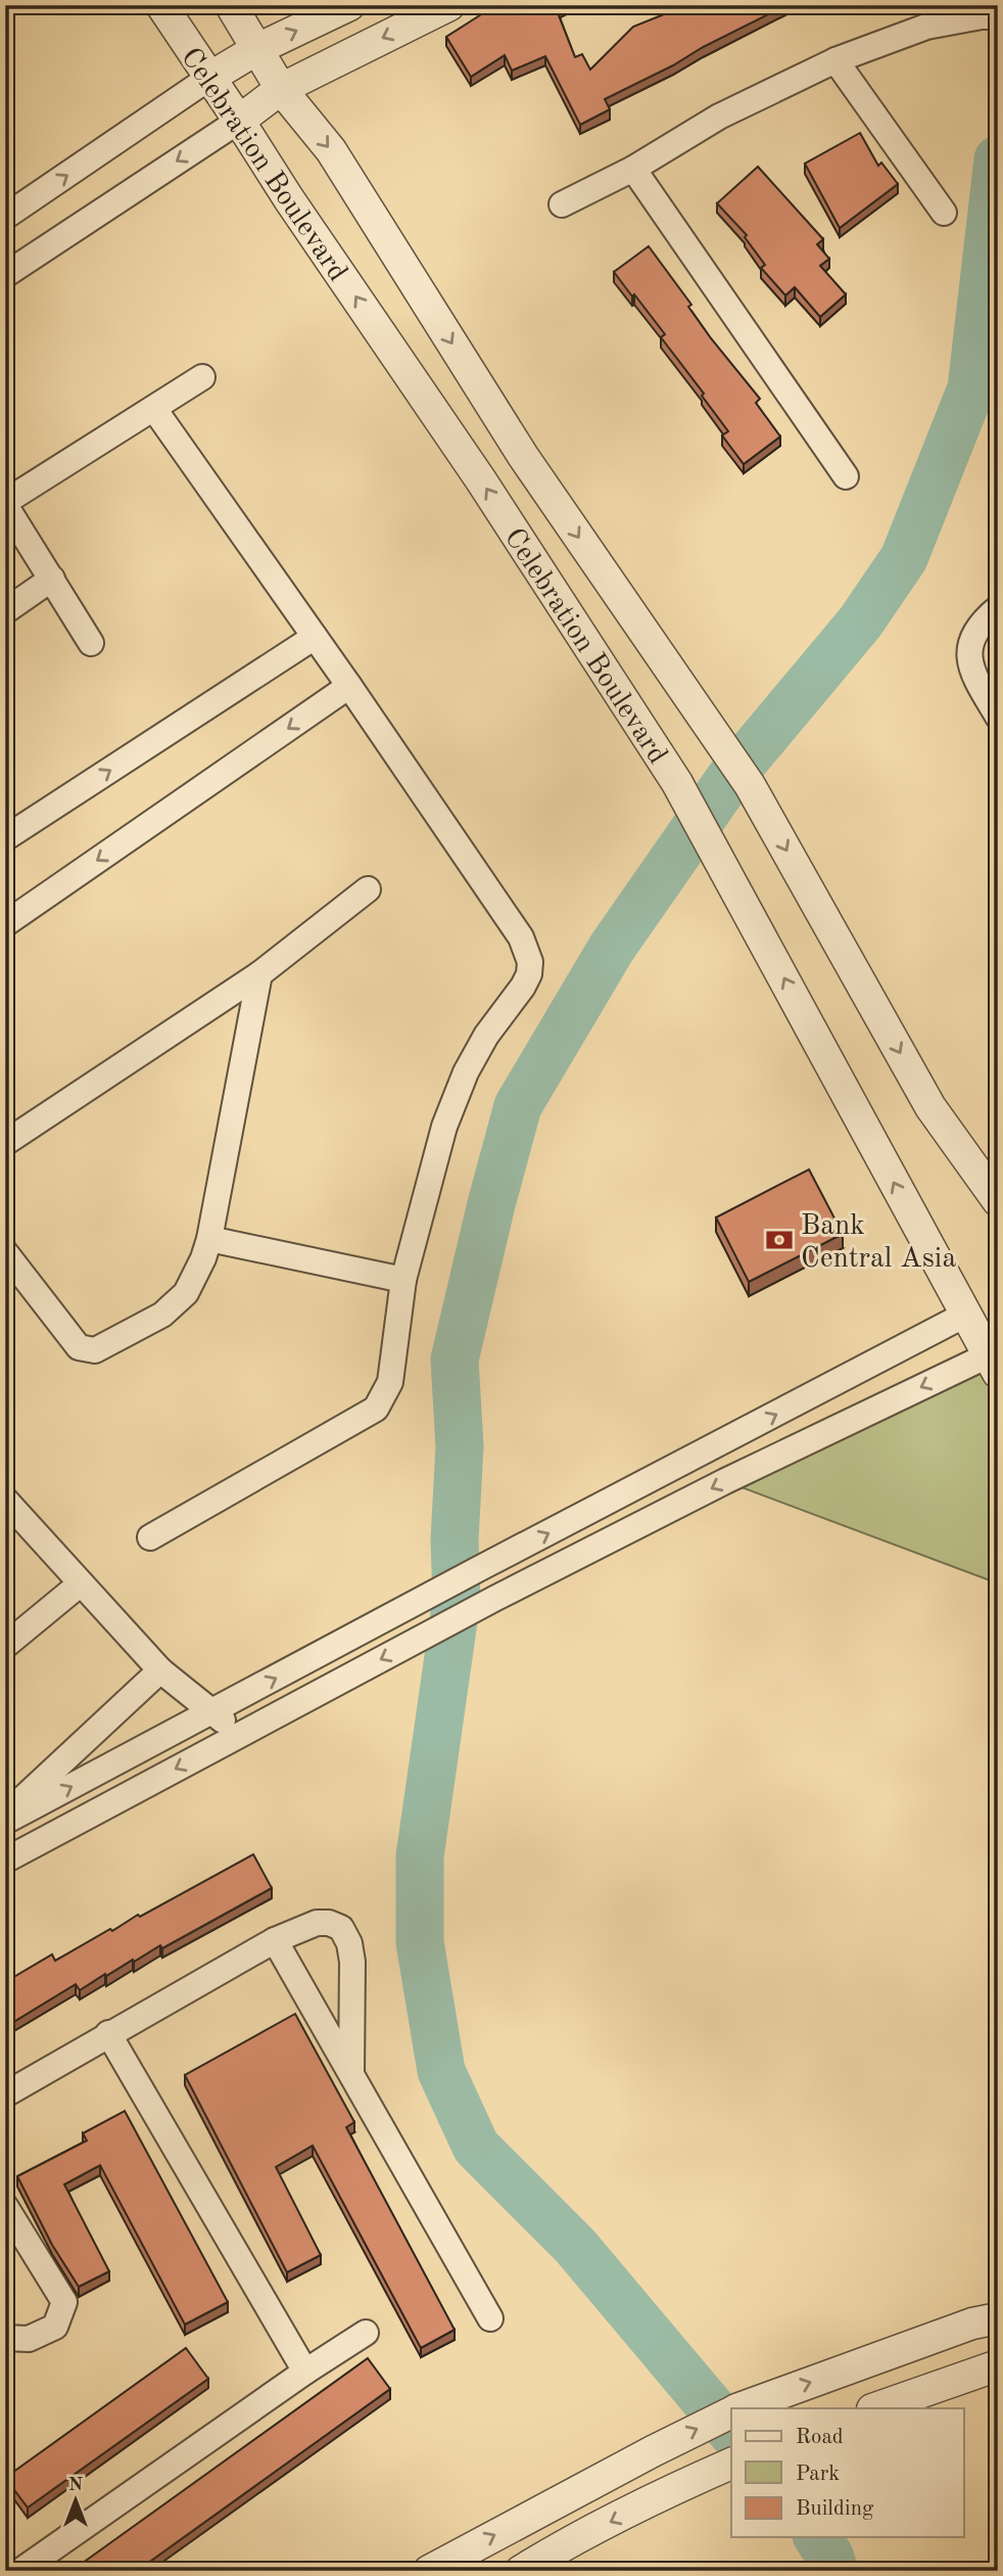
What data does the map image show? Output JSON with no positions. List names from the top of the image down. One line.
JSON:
{"streets":{"street":["Celebration Boulevard"]},"places":{"bank":["Bank Central Asia"]},"legend":["Road","Park","Building"],"north":"top"}
